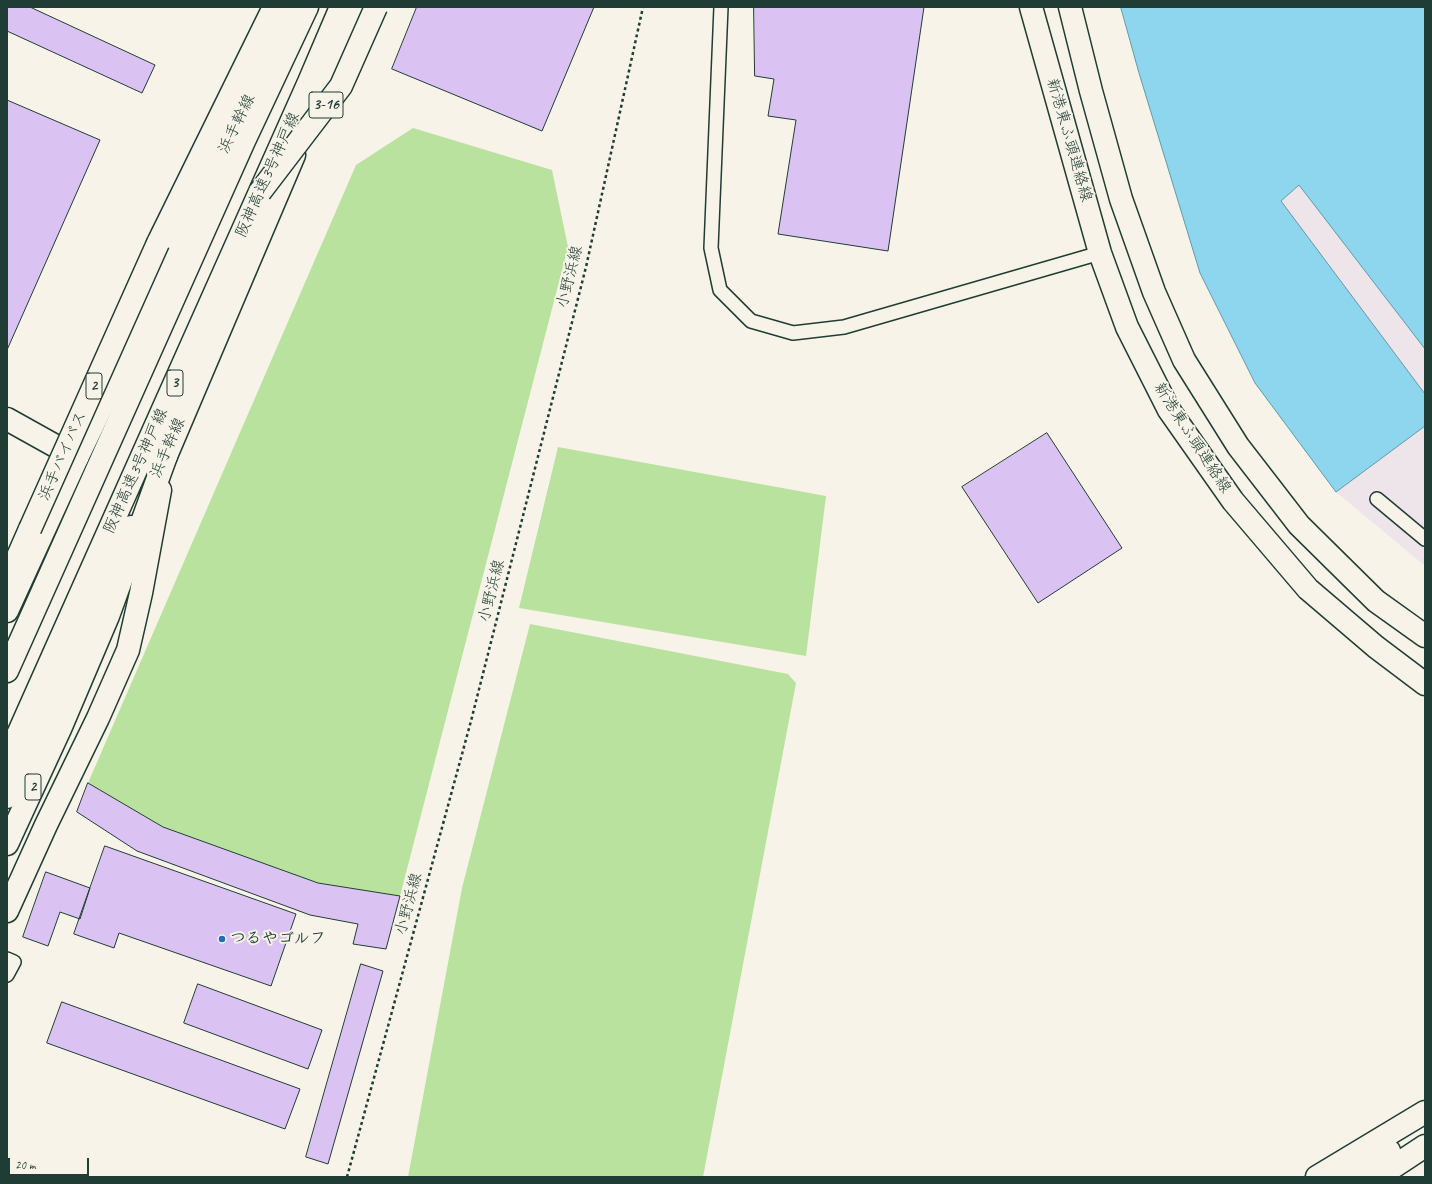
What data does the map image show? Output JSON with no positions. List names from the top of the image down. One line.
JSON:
{"streets":{"main road":["3-16","浜手幹線","新港東ふ頭連絡線","阪神高速3号神戸線","3","2","浜手バイパス"],"path":["小野浜線"]},"crossings":[["3-16","阪神高速3号神戸線"],["浜手幹線","2"]],"places":["つるやゴルフ"],"scale_bar":"20 m"}
